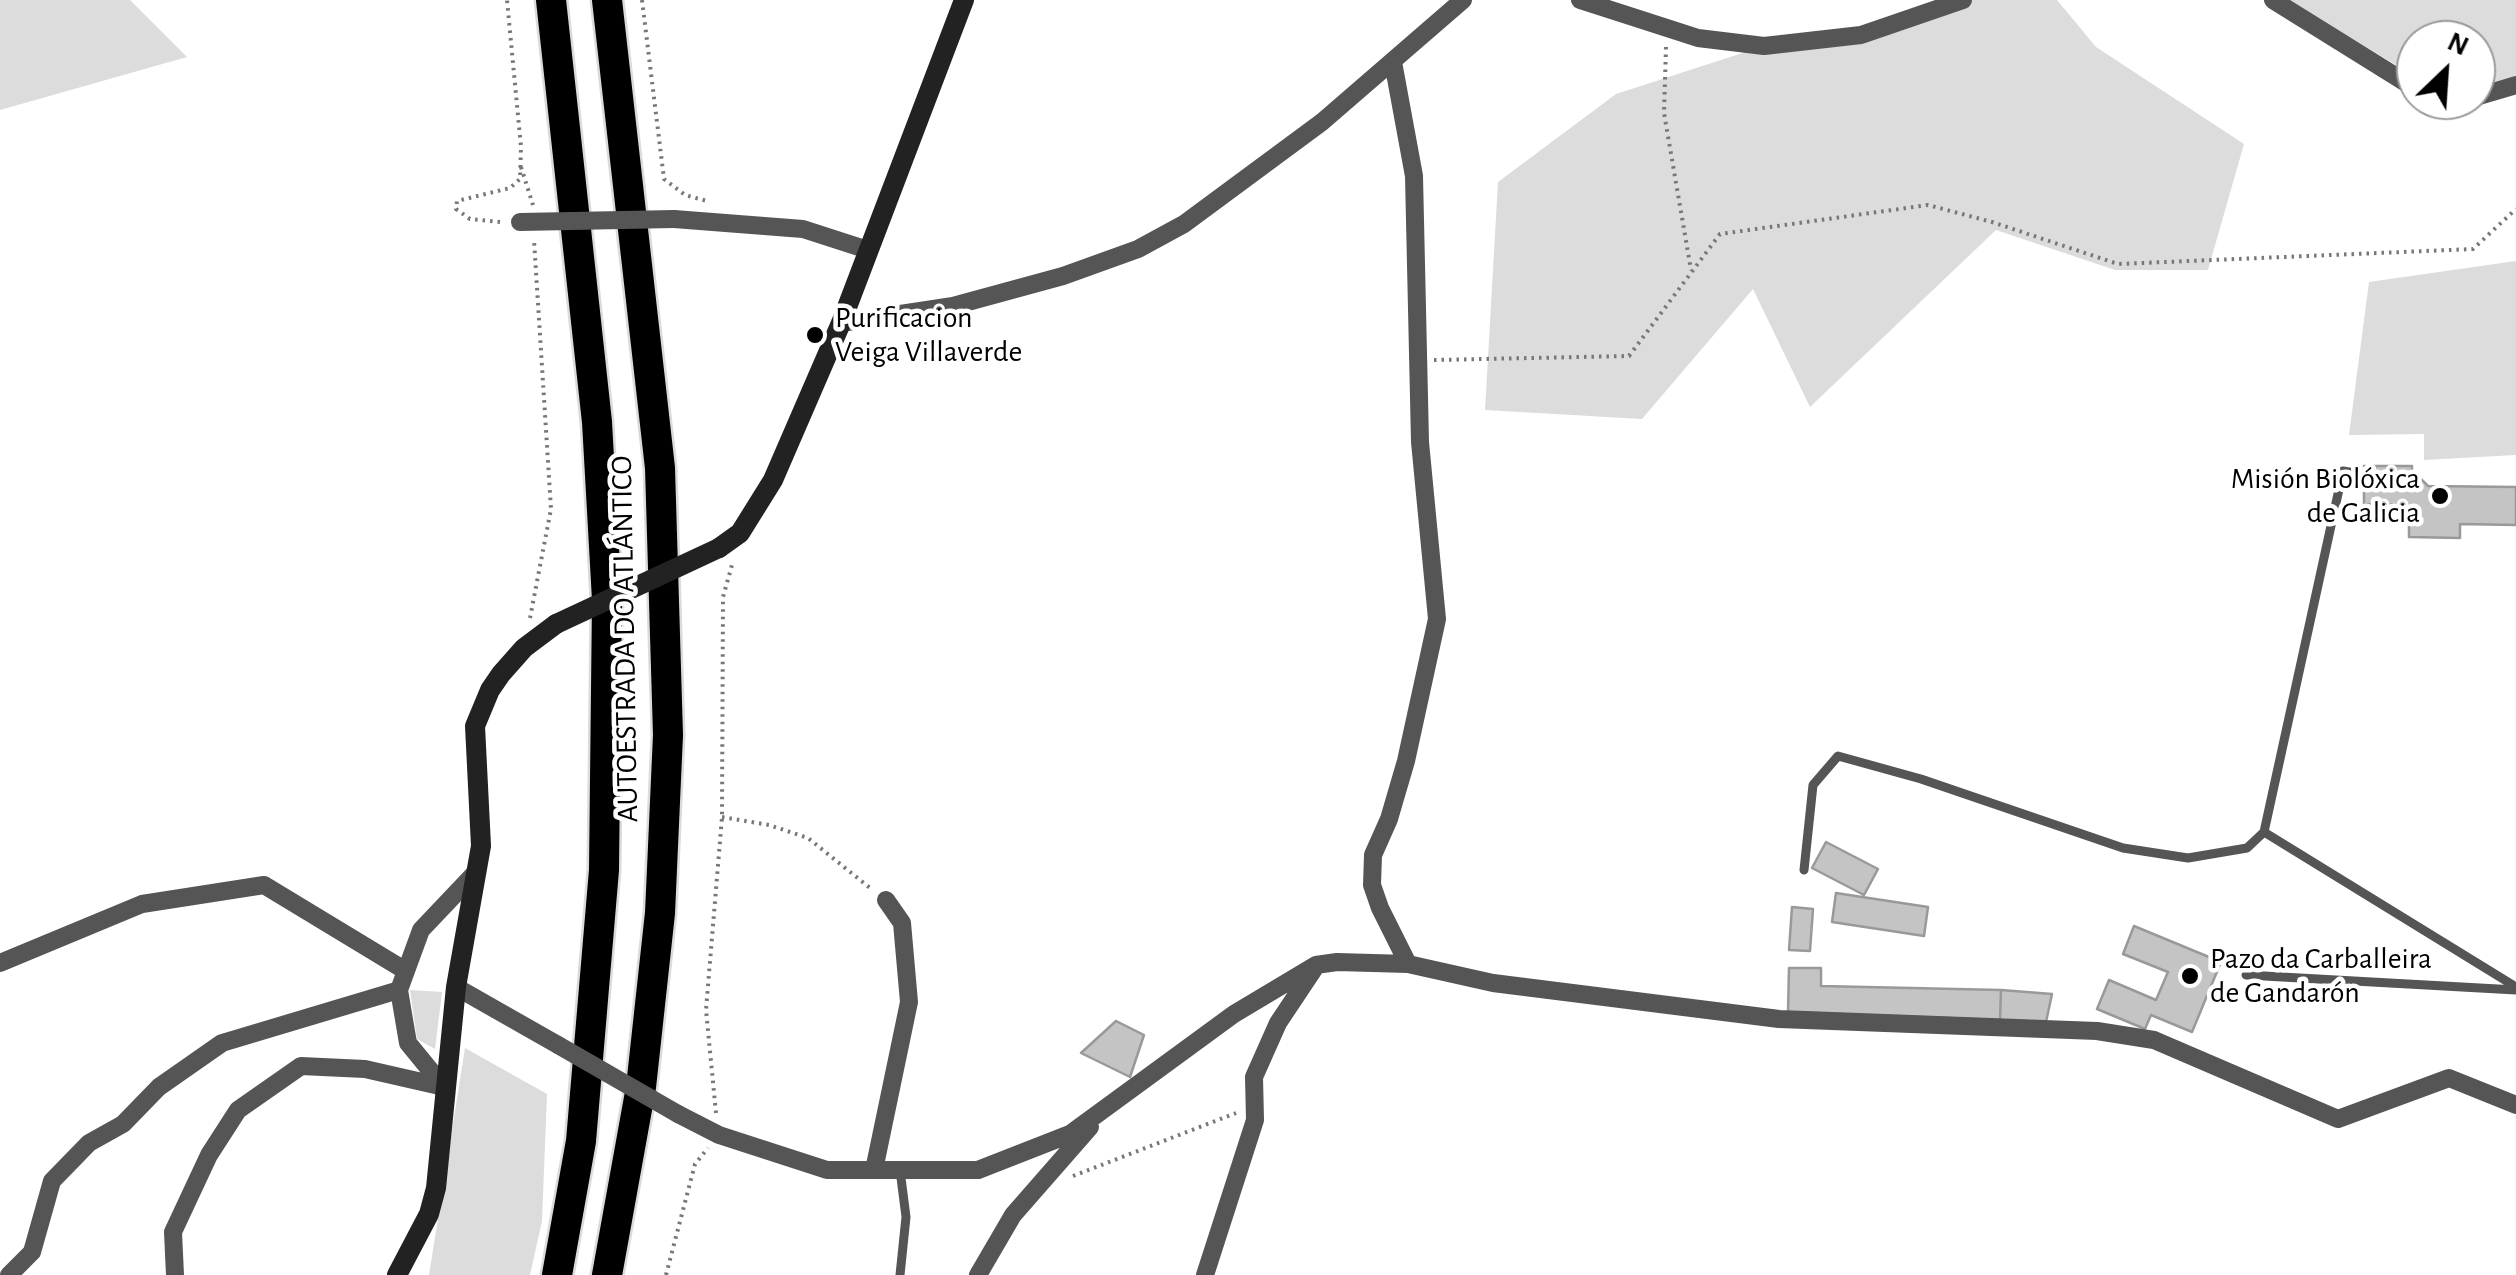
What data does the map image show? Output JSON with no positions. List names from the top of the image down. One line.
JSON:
{"streets":{"highway":["AUTOESTRADA DO ATLÁNTICO"]},"places":["Purificacion Veiga Villaverde","Misión Biolóxica de Galicia","Pazo da Carballeira de Gandarón"],"north":"top right"}
